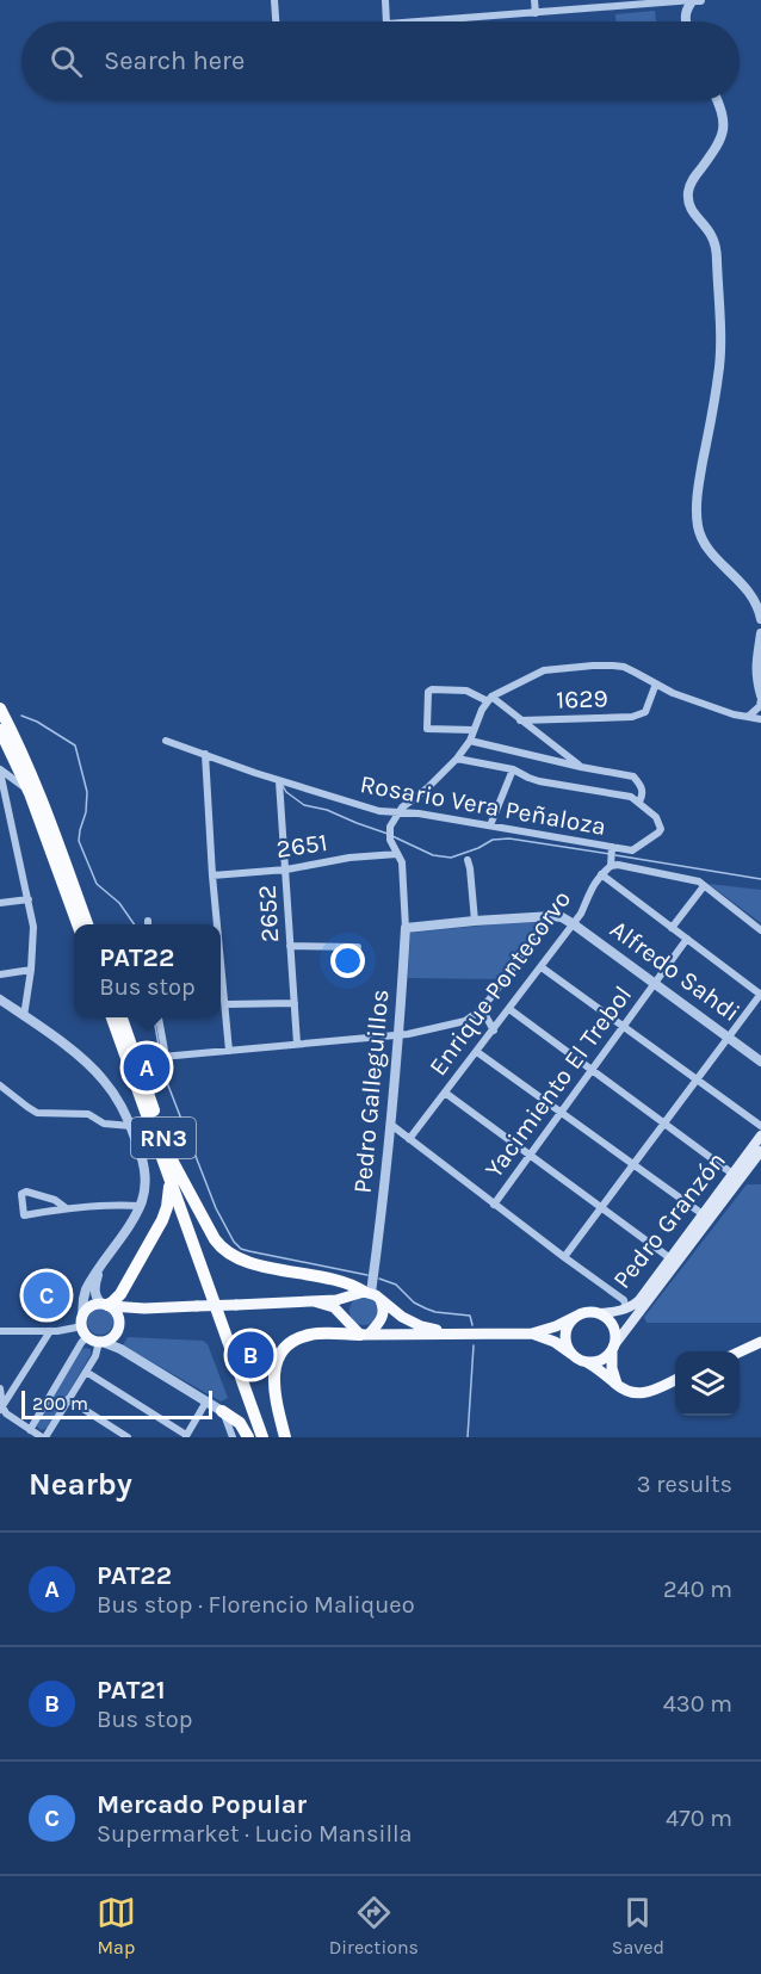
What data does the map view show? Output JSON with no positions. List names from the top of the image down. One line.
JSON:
{"streets":{"highway":["RN3"],"main road":["Pedro Granzón"],"street":["1629","Rosario Vera Peñaloza","2651","2652","Alfredo Sahdi","Enrique Pontecorvo","Yacimiento El Trebol","Pedro Galleguillos"]},"crossings":[["Rosario Vera Peñaloza","2652"],["Rosario Vera Peñaloza","Pedro Galleguillos"],["2651","2652"],["2651","Pedro Galleguillos"],["Alfredo Sahdi","Enrique Pontecorvo"],["Alfredo Sahdi","Yacimiento El Trebol"]],"scale_bar":"200 m","page":{"search":"Search here","popup":["PAT22","Bus stop"],"pins":["A","C","B"],"scale":"200 m","heading":["Nearby","3 results"],"list":[{"mark":"A","name":"PAT22","note":"Bus stop · Florencio Maliqueo","value":"240 m"},{"mark":"B","name":"PAT21","note":"Bus stop","value":"430 m"},{"mark":"C","name":"Mercado Popular","note":"Supermarket · Lucio Mansilla","value":"470 m"}],"nav":["Map","Directions","Saved"]}}
